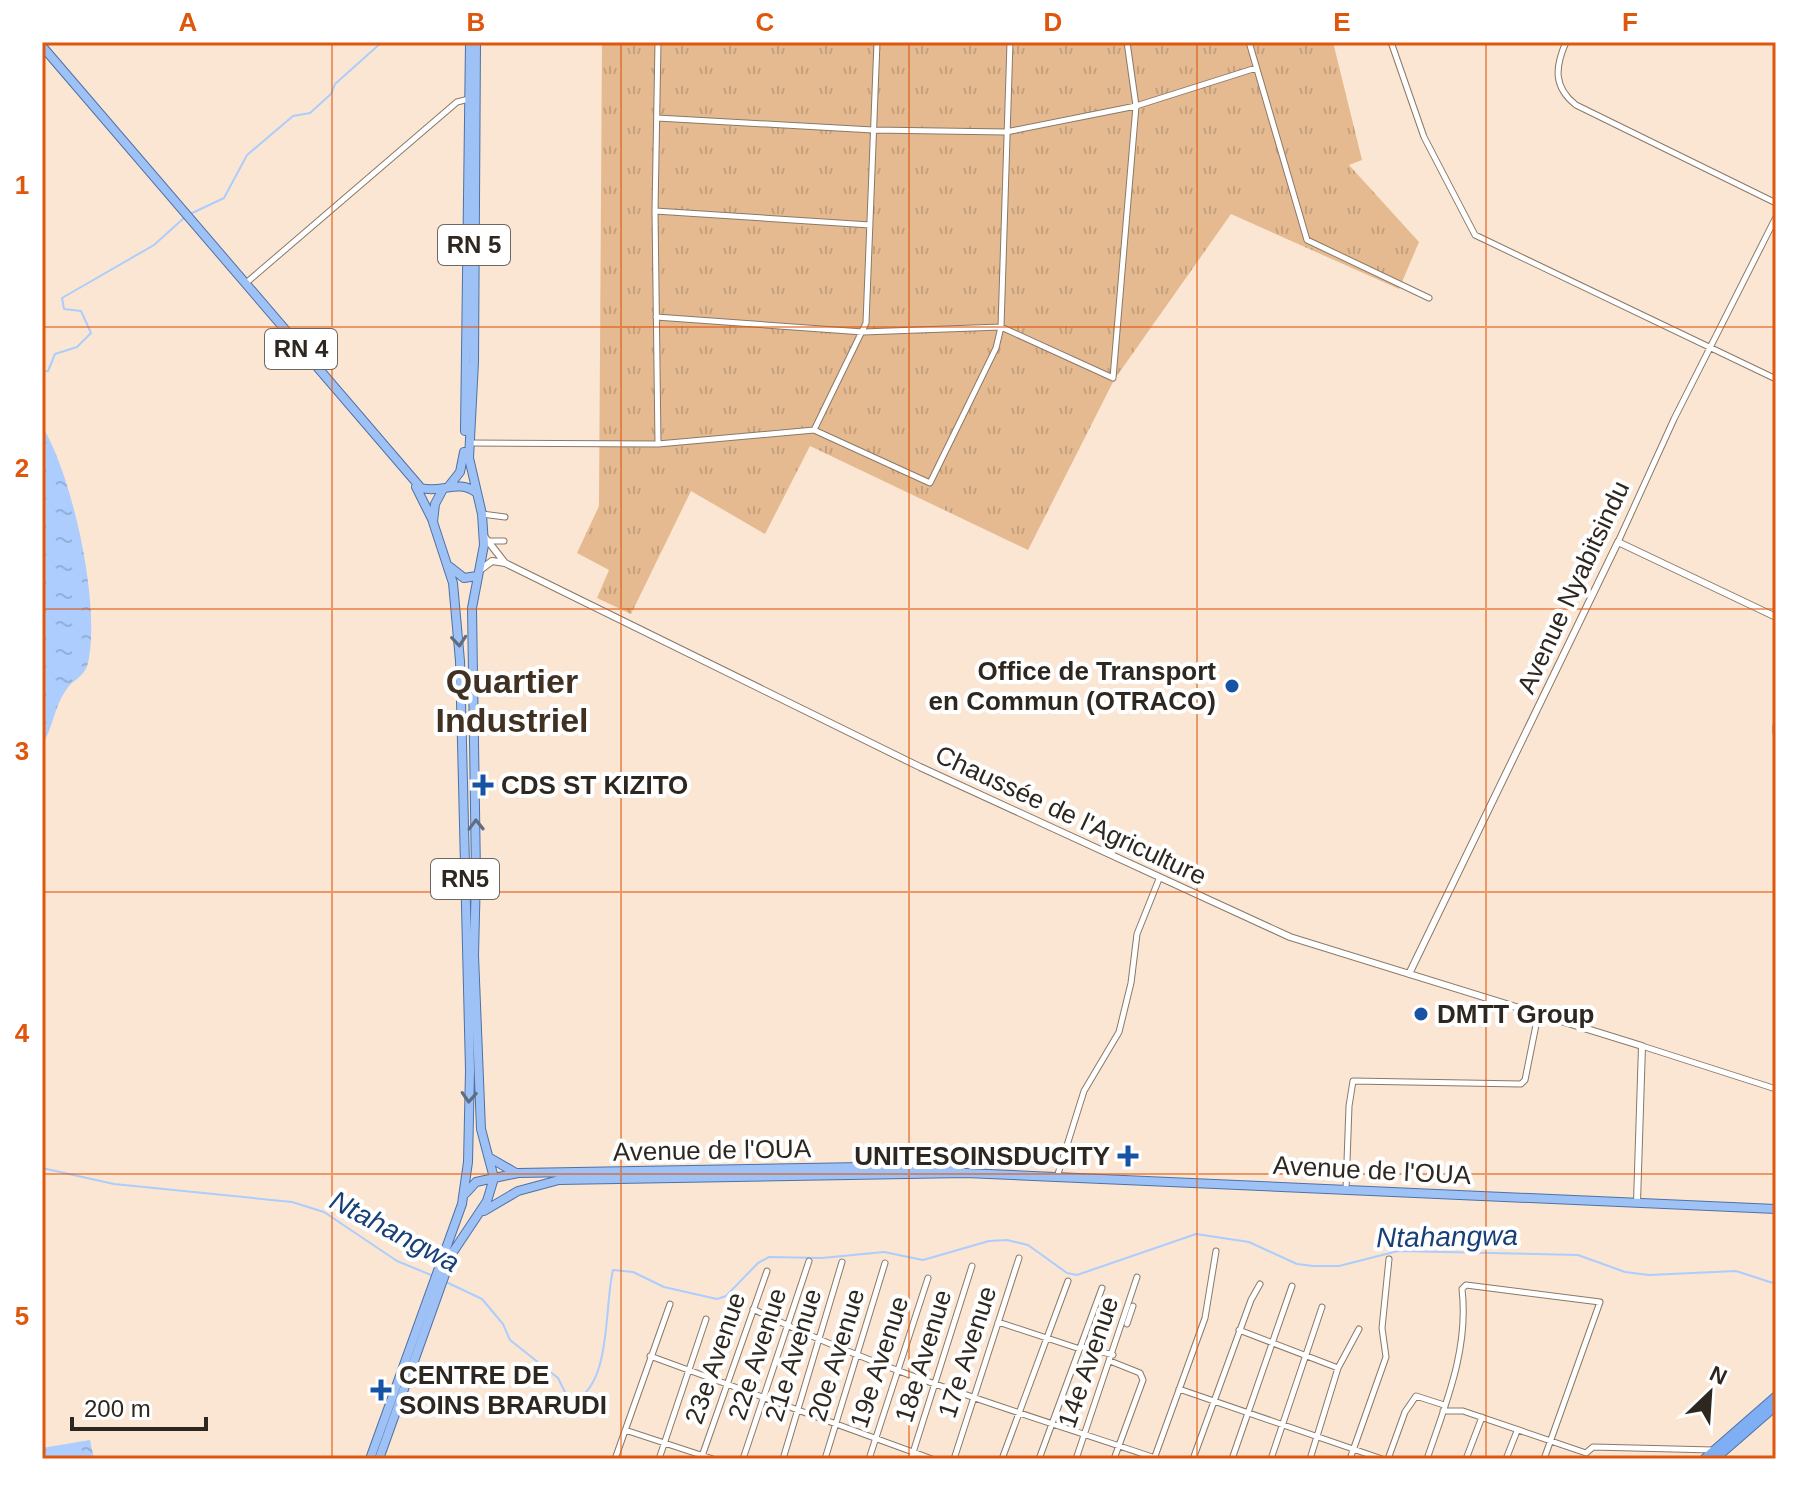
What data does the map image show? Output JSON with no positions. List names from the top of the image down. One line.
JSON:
{"streets":{"main road":["RN 5","RN 4","RN5","Avenue de l'OUA"],"street":["Avenue Nyabitsindu","Chaussée de l'Agriculture","17e Avenue","22e Avenue","21e Avenue","20e Avenue","18e Avenue","23e Avenue","19e Avenue","14e Avenue"]},"crossings":[["RN 5","RN5"],["RN 4","RN5"],["Avenue Nyabitsindu","Chaussée de l'Agriculture"],["Chaussée de l'Agriculture","RN5"],["RN5","Avenue de l'OUA"]],"districts":["Quartier Industriel"],"water":["Ntahangwa"],"places":{"other":["Office de Transport en Commun (OTRACO)","DMTT Group"],"health":["CDS ST KIZITO","UNITESOINSDUCITY","CENTRE DE SOINS BRARUDI"]},"scale_bar":"200 m","north":"top right","grid":{"columns":["A","B","C","D","E","F"],"rows":["1","2","3","4","5"]}}
